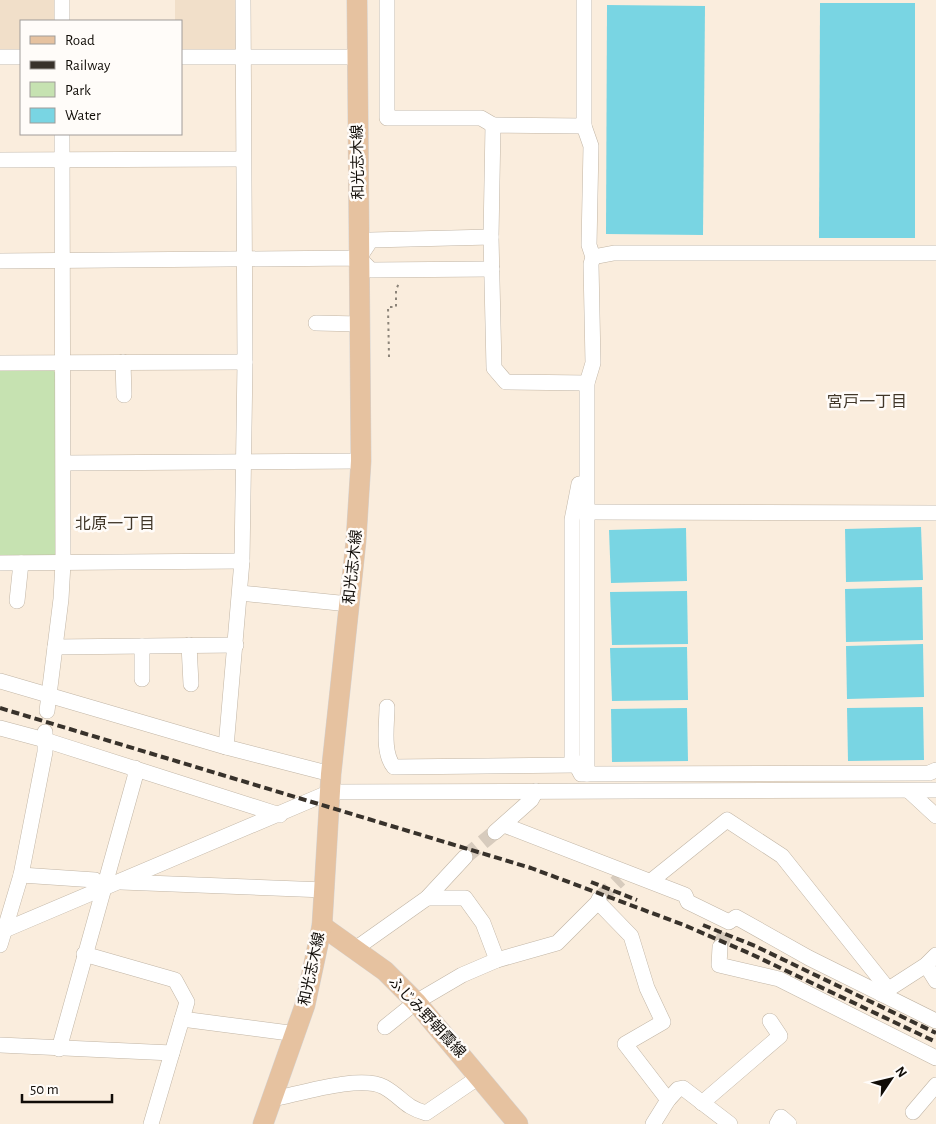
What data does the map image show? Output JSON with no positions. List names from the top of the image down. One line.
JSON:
{"streets":{"main road":["和光志木線","ふじみ野朝霞線"]},"crossings":[["和光志木線","ふじみ野朝霞線"]],"districts":["宮戸一丁目","北原一丁目"],"legend":["Road","Railway","Park","Water"],"scale_bar":"50 m","north":"top right"}
